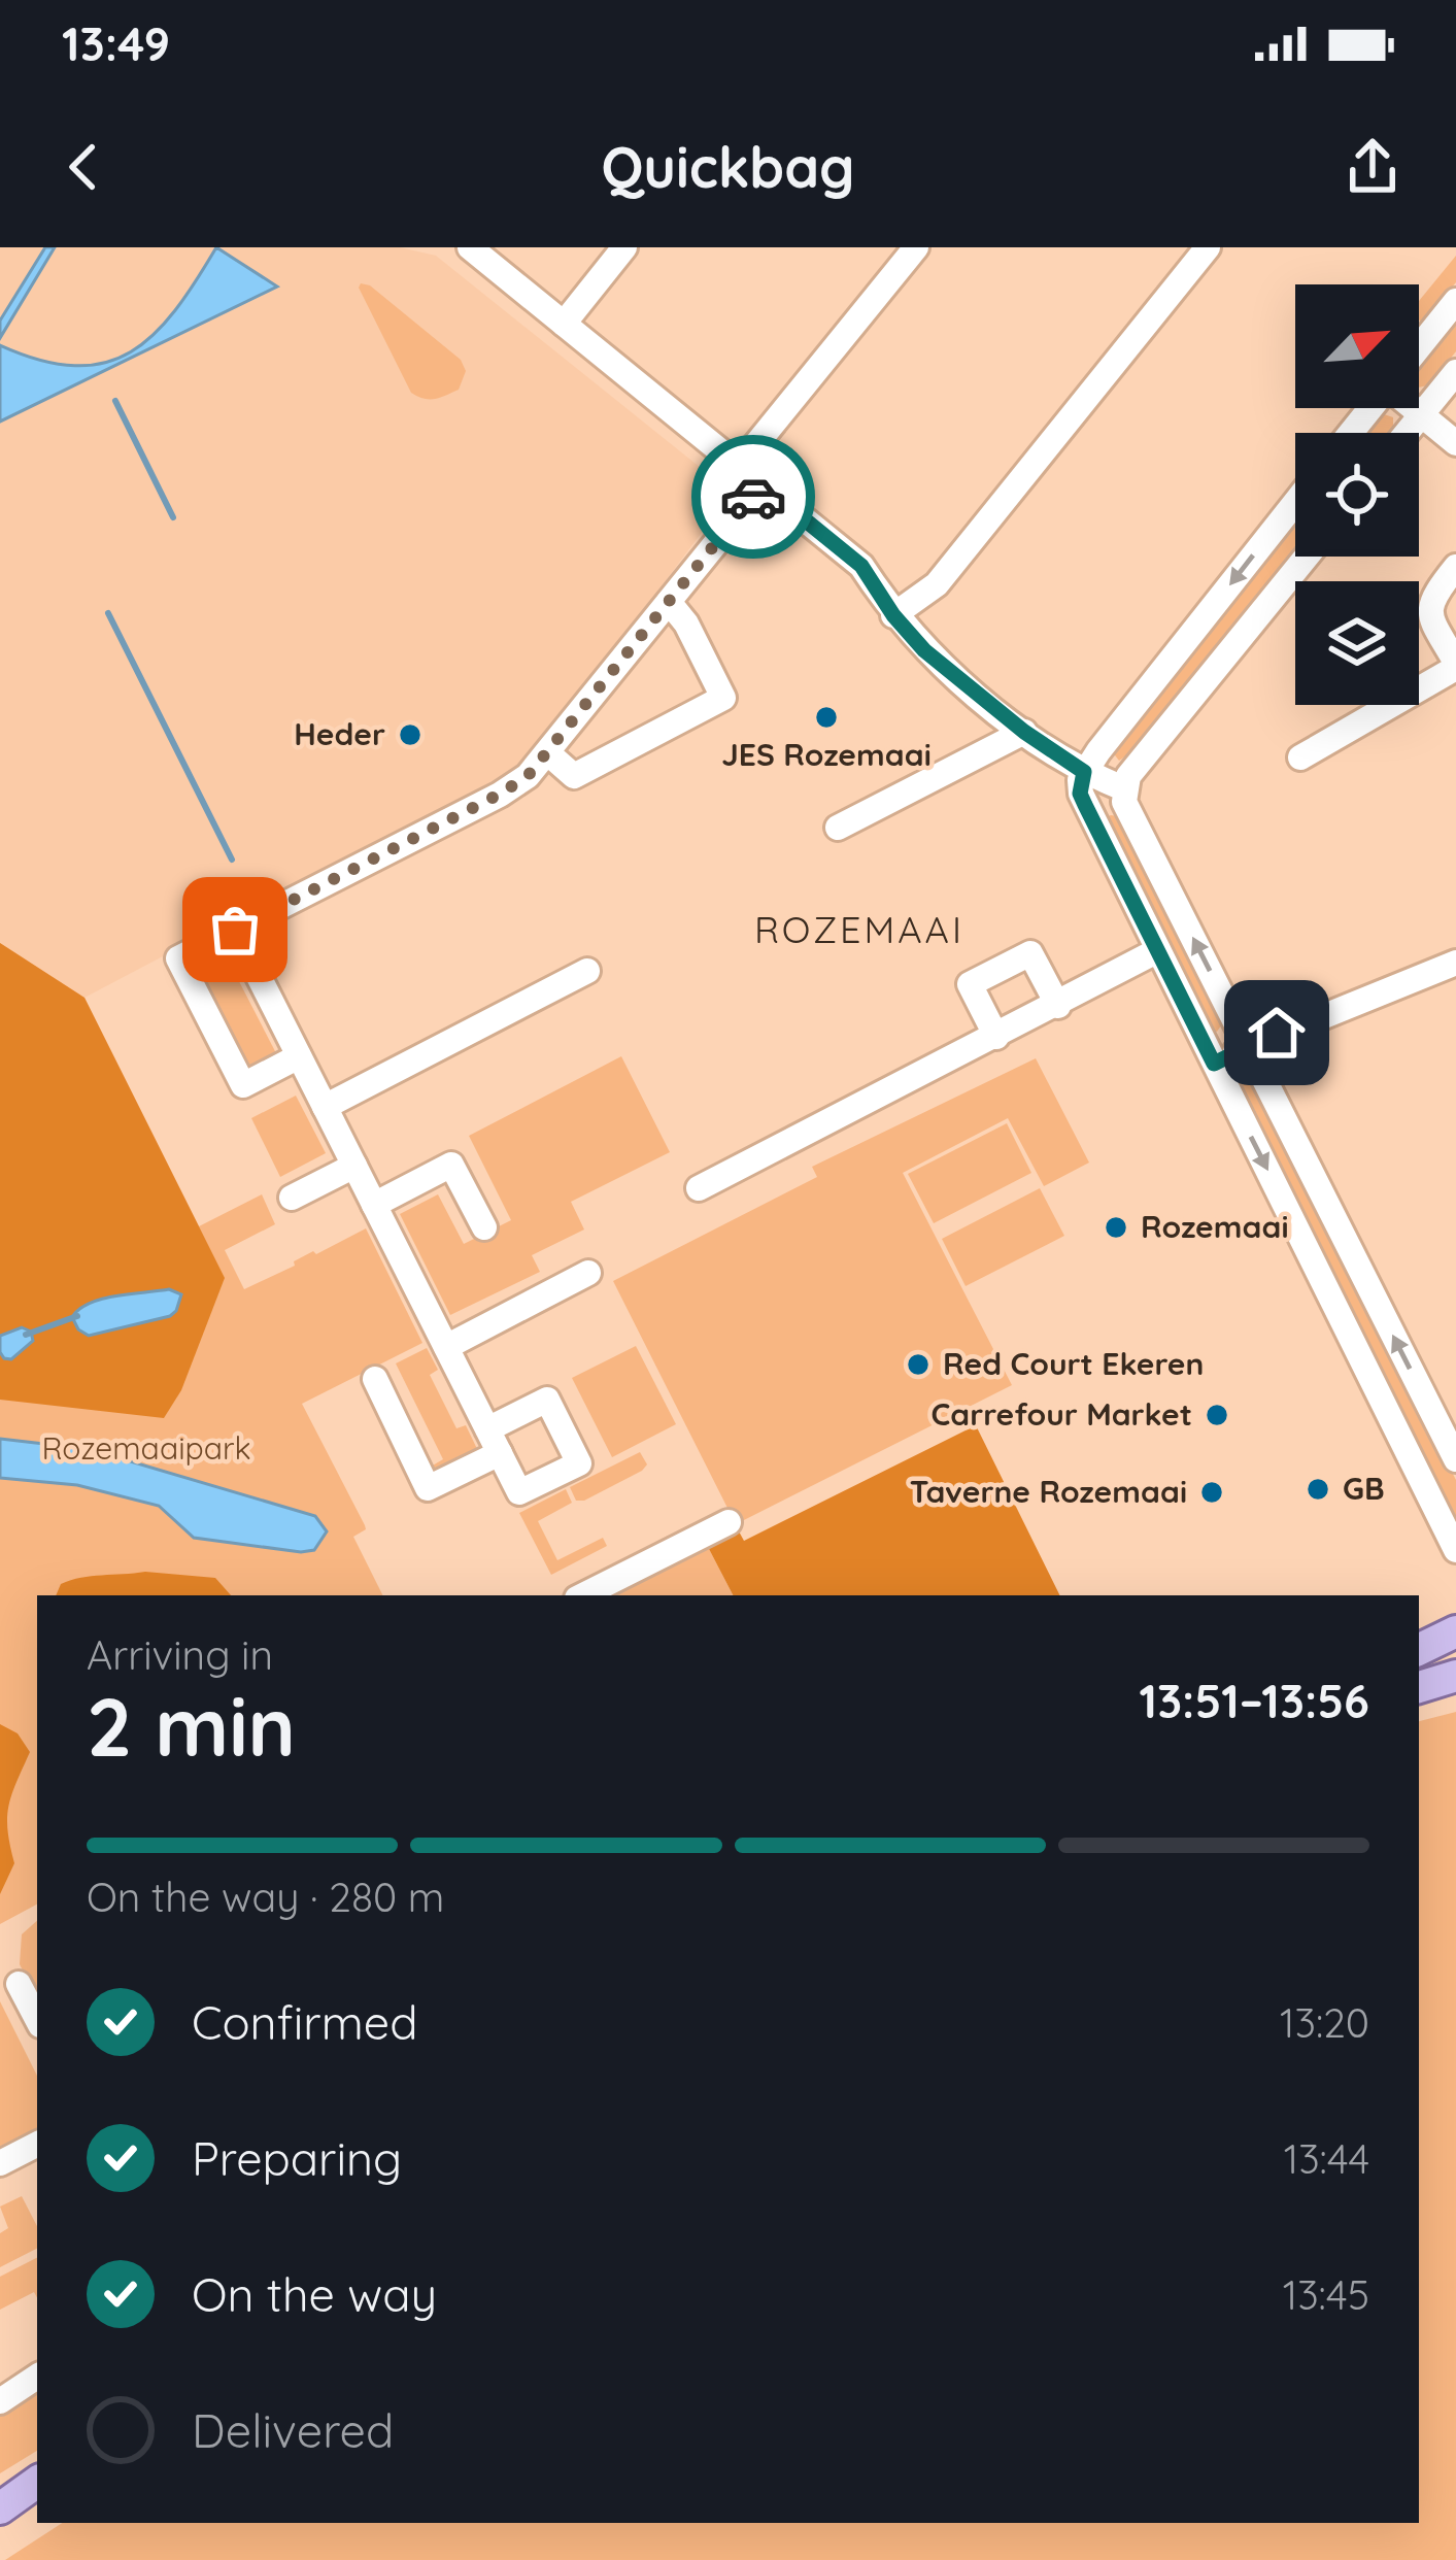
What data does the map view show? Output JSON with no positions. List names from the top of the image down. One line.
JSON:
{"districts":["ROZEMAAI"],"parks":["Rozemaaipark"],"places":["JES Rozemaai","Heder","Rozemaai","Red Court Ekeren","Carrefour Market","GB","Taverne Rozemaai"],"north":"top right","page":{"status":"13:49","header":"Quickbag","heading":["2 min","Arriving in","13:51–13:56"],"bar":"On the way · 280 m","list":[["Confirmed","13:20"],["Preparing","13:44"],["On the way","13:45"],"Delivered"]}}
